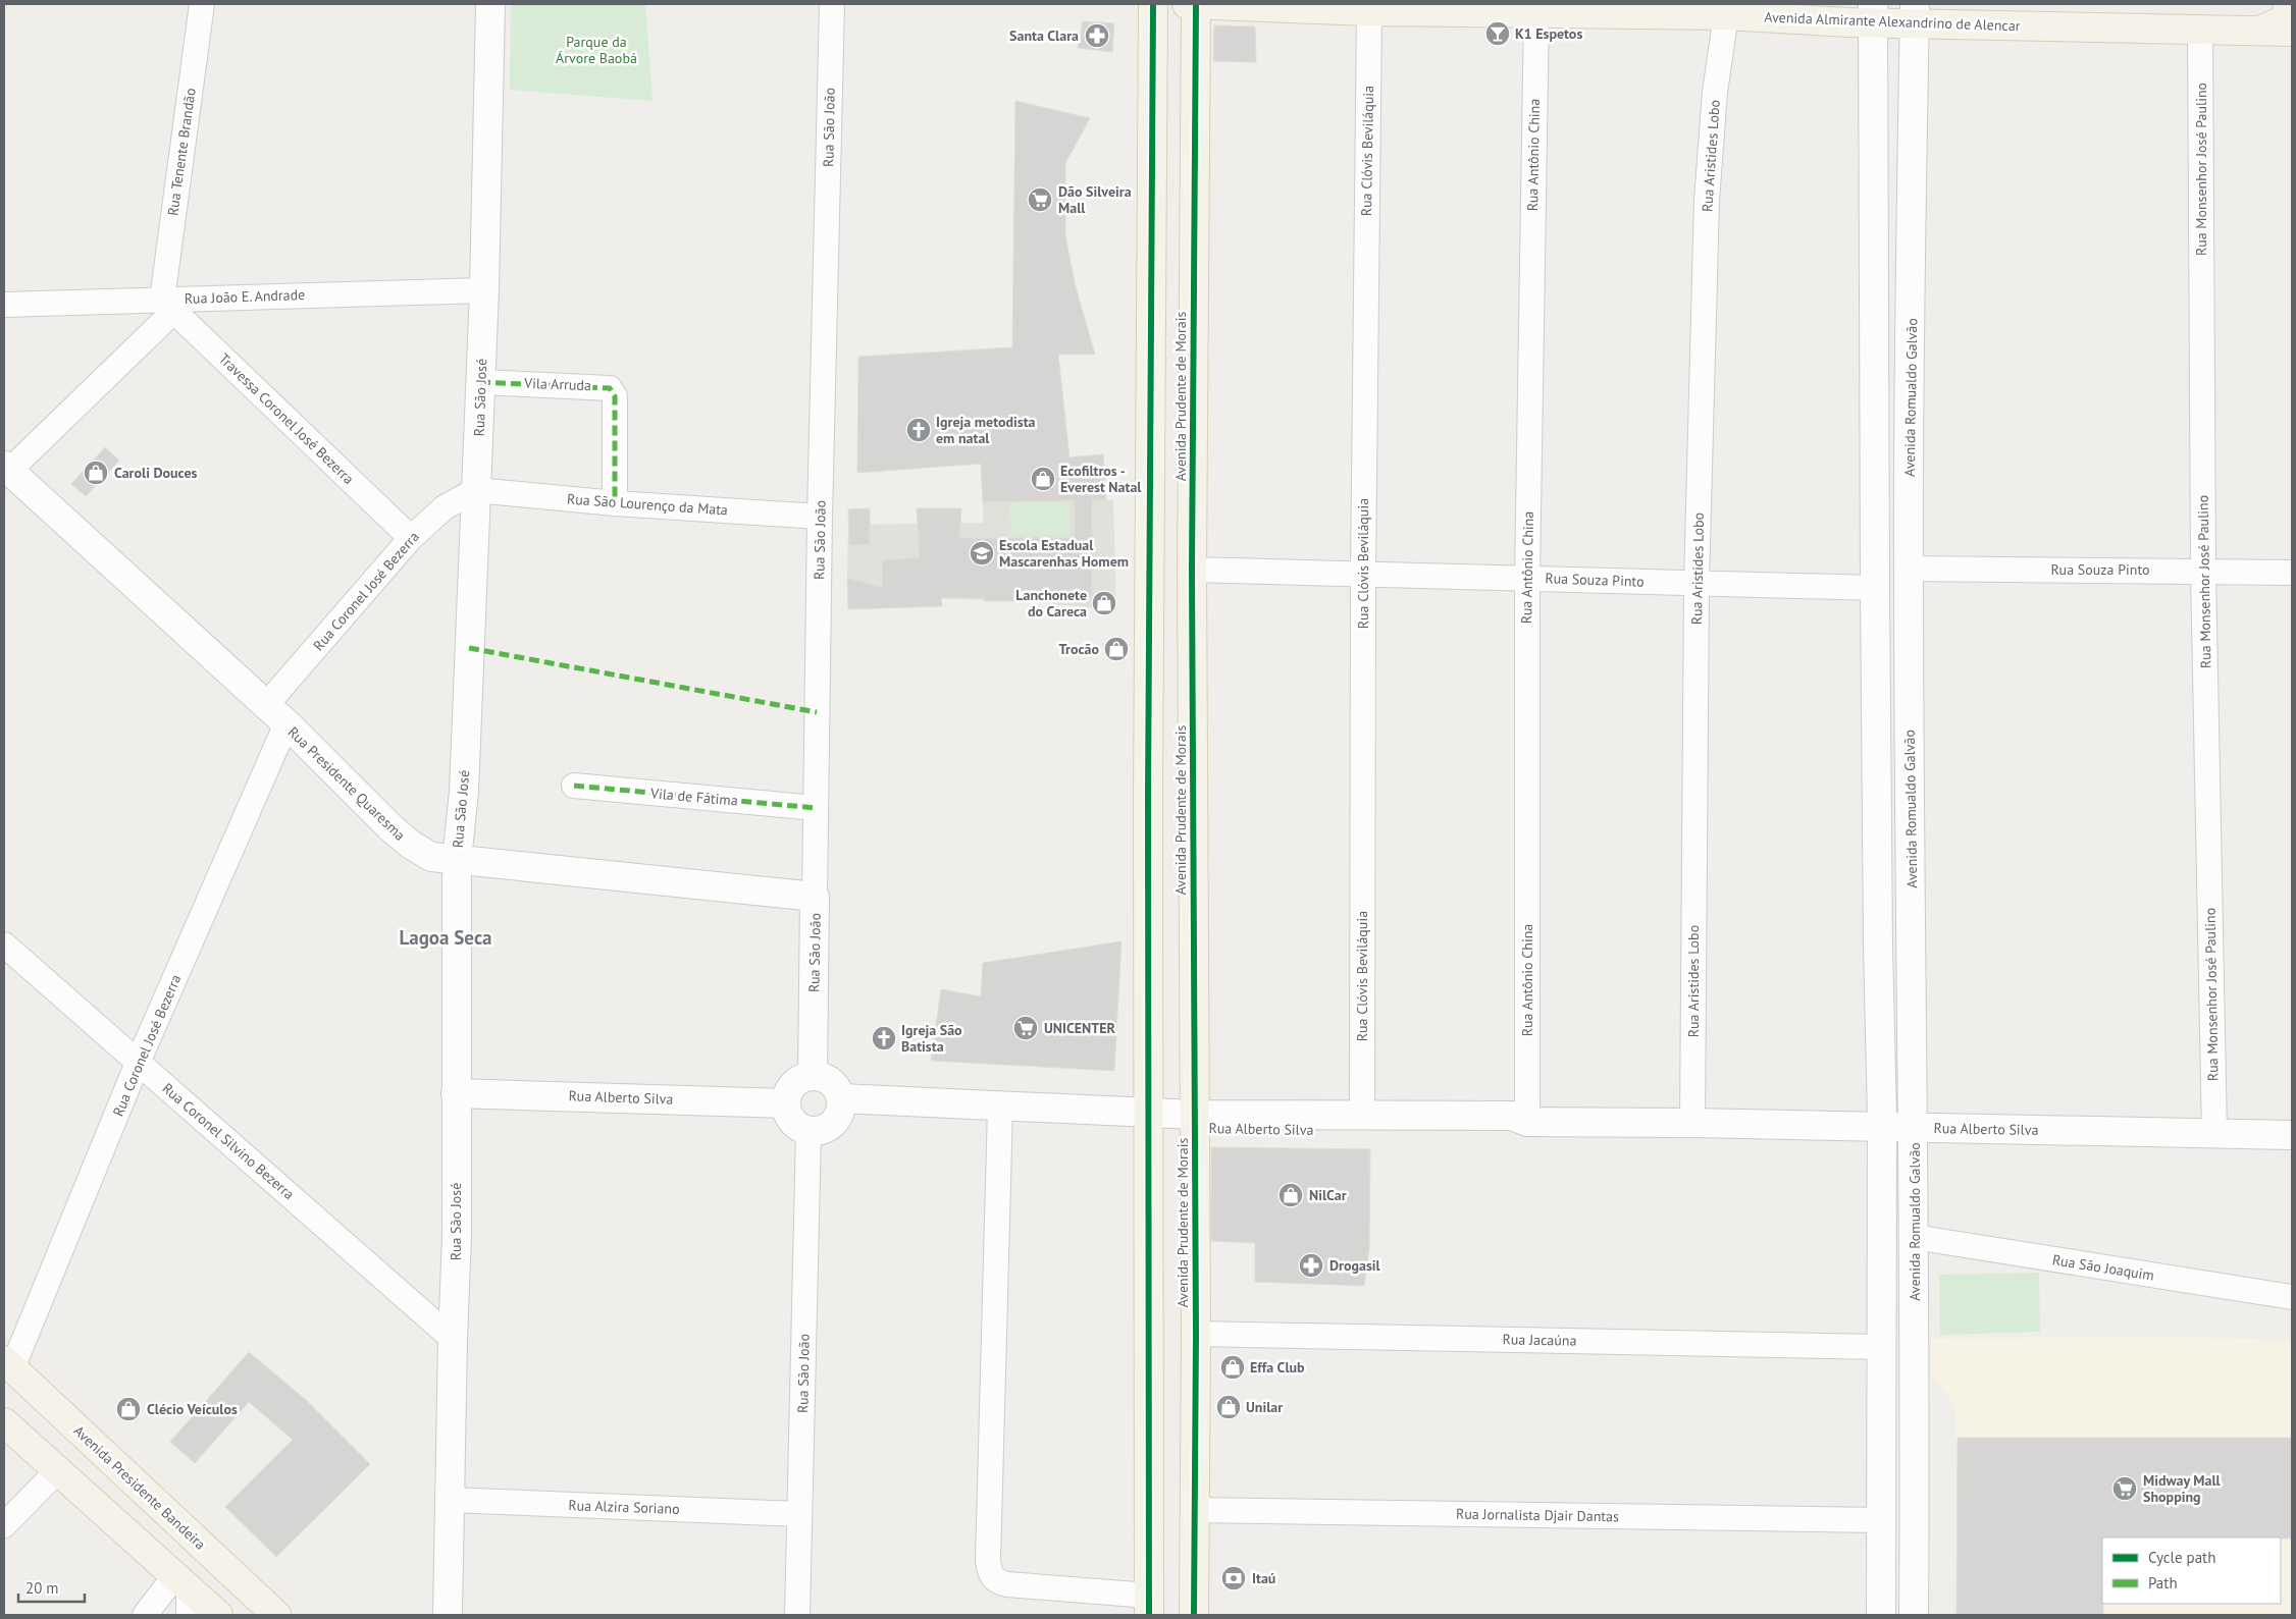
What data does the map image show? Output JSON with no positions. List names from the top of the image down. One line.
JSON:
{"streets":{"main road":["Avenida Almirante Alexandrino de Alencar","Rua São João","Avenida Prudente de Morais","Rua São José","Avenida Romualdo Galvão","Rua Presidente Quaresma","Rua Alberto Silva","Avenida Presidente Bandeira"],"street":["Rua Clóvis Beviláquia","Rua Tenente Brandão","Rua Antônio China","Rua Aristides Lobo","Rua Monsenhor José Paulino","Rua João E. Andrade","Vila Arruda","Travessa Coronel José Bezerra","Rua São Lourenço da Mata","Rua Souza Pinto","Rua Coronel José Bezerra","Vila de Fátima","Rua Coronel Silvino Bezerra","Rua São Joaquim","Rua Jacaúna","Rua Alzira Soriano","Rua Jornalista Djair Dantas"]},"crossings":[["Avenida Almirante Alexandrino de Alencar","Rua Clóvis Beviláquia"],["Avenida Almirante Alexandrino de Alencar","Rua Antônio China"],["Avenida Almirante Alexandrino de Alencar","Rua Aristides Lobo"],["Avenida Almirante Alexandrino de Alencar","Rua Monsenhor José Paulino"],["Avenida Almirante Alexandrino de Alencar","Avenida Prudente de Morais"],["Avenida Almirante Alexandrino de Alencar","Avenida Romualdo Galvão"],["Rua São João","Rua São Lourenço da Mata"],["Rua São João","Rua Presidente Quaresma"],["Rua São João","Vila de Fátima"],["Rua São João","Rua Alberto Silva"],["Rua São João","Rua Alzira Soriano"],["Rua Clóvis Beviláquia","Rua Souza Pinto"],["Rua Clóvis Beviláquia","Rua Alberto Silva"],["Rua Tenente Brandão","Rua João E. Andrade"],["Rua Tenente Brandão","Travessa Coronel José Bezerra"],["Rua Antônio China","Rua Souza Pinto"],["Rua Antônio China","Rua Alberto Silva"],["Rua Aristides Lobo","Rua Souza Pinto"],["Rua Aristides Lobo","Rua Alberto Silva"],["Rua Monsenhor José Paulino","Rua Souza Pinto"],["Rua Monsenhor José Paulino","Rua Alberto Silva"],["Rua João E. Andrade","Rua São José"],["Rua João E. Andrade","Travessa Coronel José Bezerra"],["Vila Arruda","Rua São José"],["Vila Arruda","Rua São Lourenço da Mata"],["Avenida Prudente de Morais","Rua Souza Pinto"],["Avenida Prudente de Morais","Rua Alberto Silva"],["Avenida Prudente de Morais","Rua Jacaúna"],["Avenida Prudente de Morais","Rua Jornalista Djair Dantas"],["Rua São José","Rua São Lourenço da Mata"],["Rua São José","Rua Coronel José Bezerra"],["Rua São José","Rua Presidente Quaresma"],["Rua São José","Rua Alberto Silva"],["Rua São José","Rua Coronel Silvino Bezerra"],["Rua São José","Rua Alzira Soriano"],["Avenida Romualdo Galvão","Rua Souza Pinto"],["Avenida Romualdo Galvão","Rua Alberto Silva"],["Avenida Romualdo Galvão","Rua São Joaquim"],["Travessa Coronel José Bezerra","Rua Coronel José Bezerra"],["Rua São Lourenço da Mata","Rua Coronel José Bezerra"],["Rua Coronel José Bezerra","Rua Presidente Quaresma"],["Rua Coronel José Bezerra","Rua Coronel Silvino Bezerra"],["Rua Coronel José Bezerra","Avenida Presidente Bandeira"]],"districts":["Lagoa Seca"],"parks":["Parque da Árvore Baobá"],"places":{"bar":["K1 Espetos"],"pharmacy":["Santa Clara","Drogasil"],"supermarket":["Dão Silveira Mall","UNICENTER","Midway Mall Shopping"],"church":["Igreja metodista em natal","Igreja São Batista"],"shop":["Caroli Douces","Ecofiltros - Everest Natal","Lanchonete do Careca","Trocão","NilCar","Effa Club","Unilar","Clécio Veículos"],"school or university":["Escola Estadual Mascarenhas Homem"],"bank":["Itaú"]},"legend":["Cycle path","Path"],"scale_bar":"20 m"}
